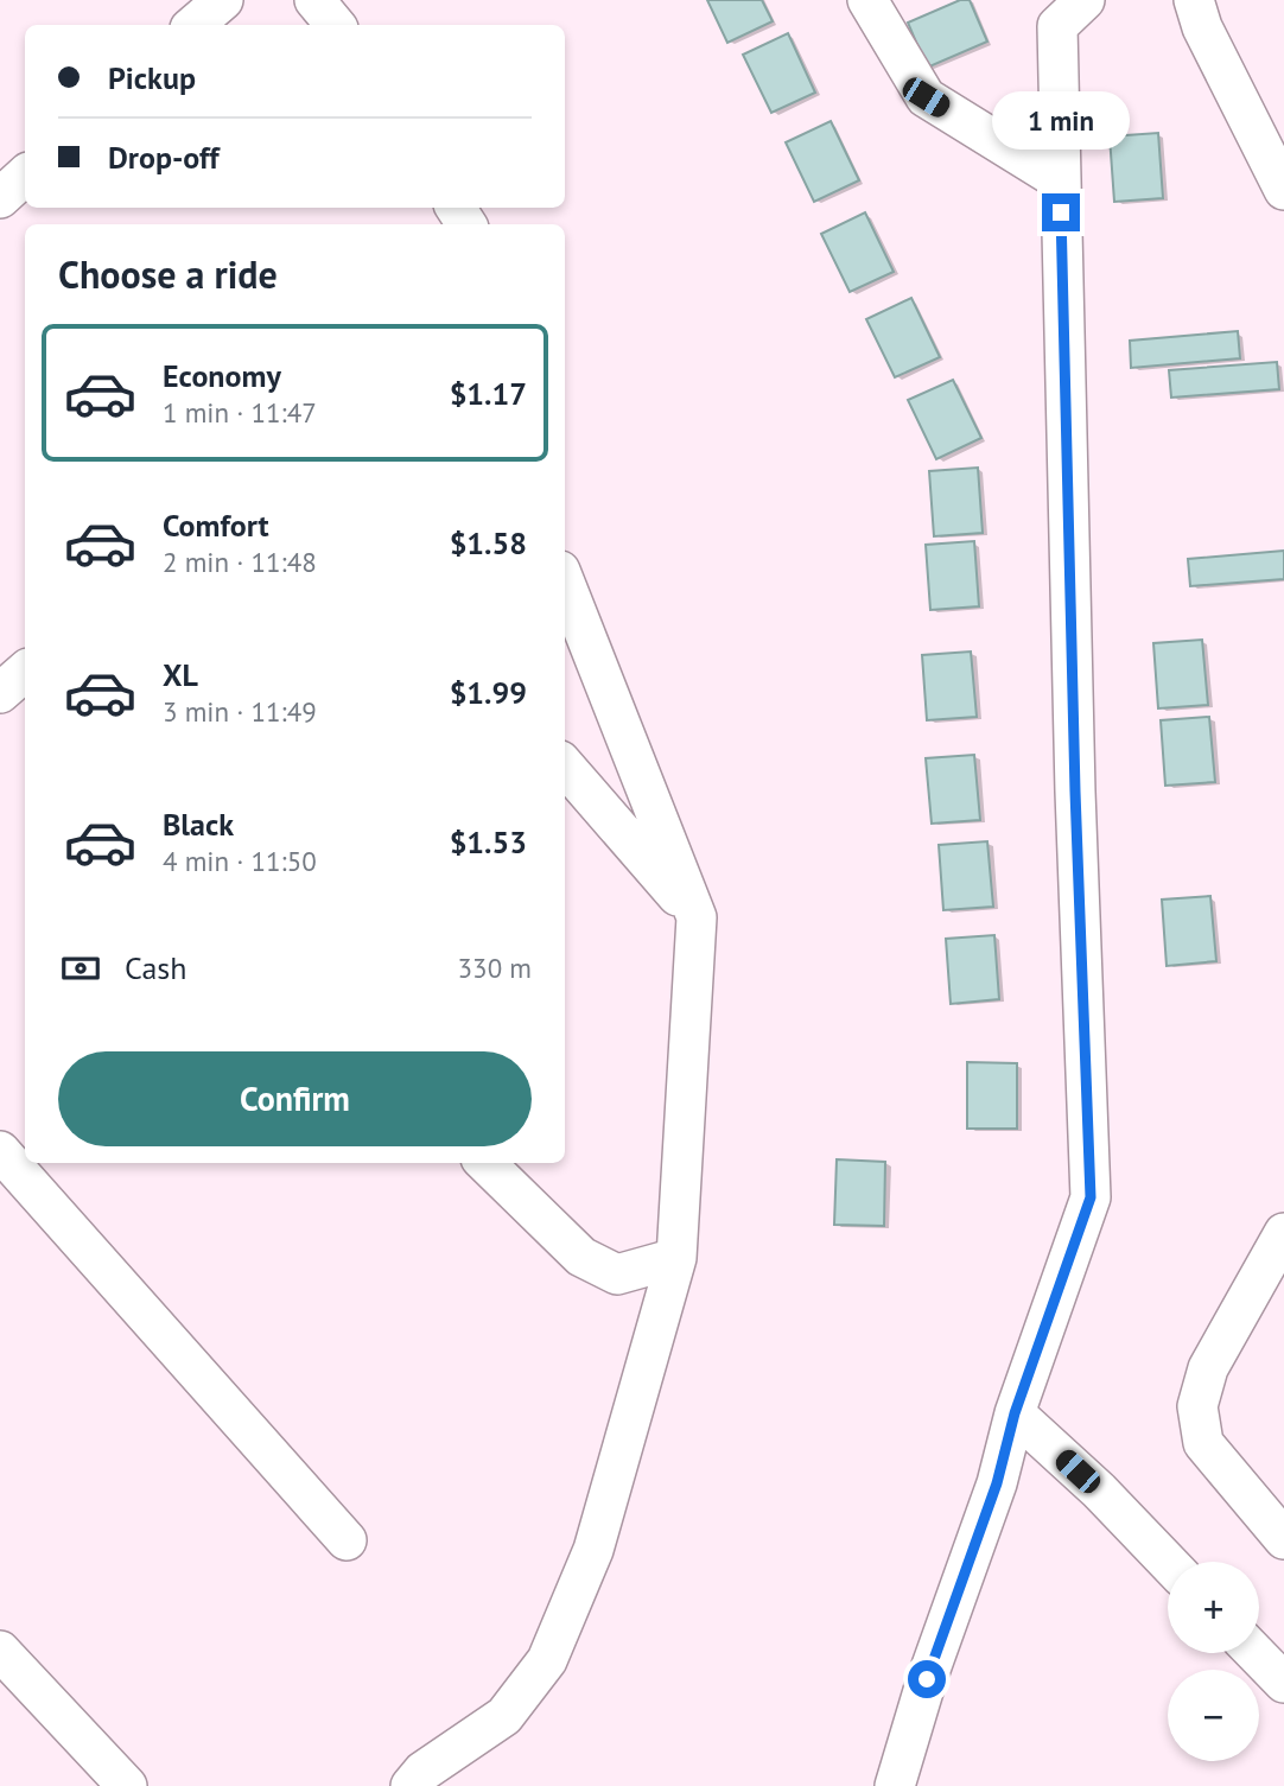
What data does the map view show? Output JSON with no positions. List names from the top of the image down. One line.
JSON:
{"page":{"banner":["Pickup","Drop-off"],"bubble":"1 min","heading":"Choose a ride","list":[{"name":"Economy","note":"1 min · 11:47","value":"$1.17"},{"name":"Comfort","note":"2 min · 11:48","value":"$1.58"},{"name":"XL","note":"3 min · 11:49","value":"$1.99"},{"name":"Black","note":"4 min · 11:50","value":"$1.53"}],"pay":["Cash","330 m"],"buttons":"Confirm","map_buttons":["+","−"]}}
